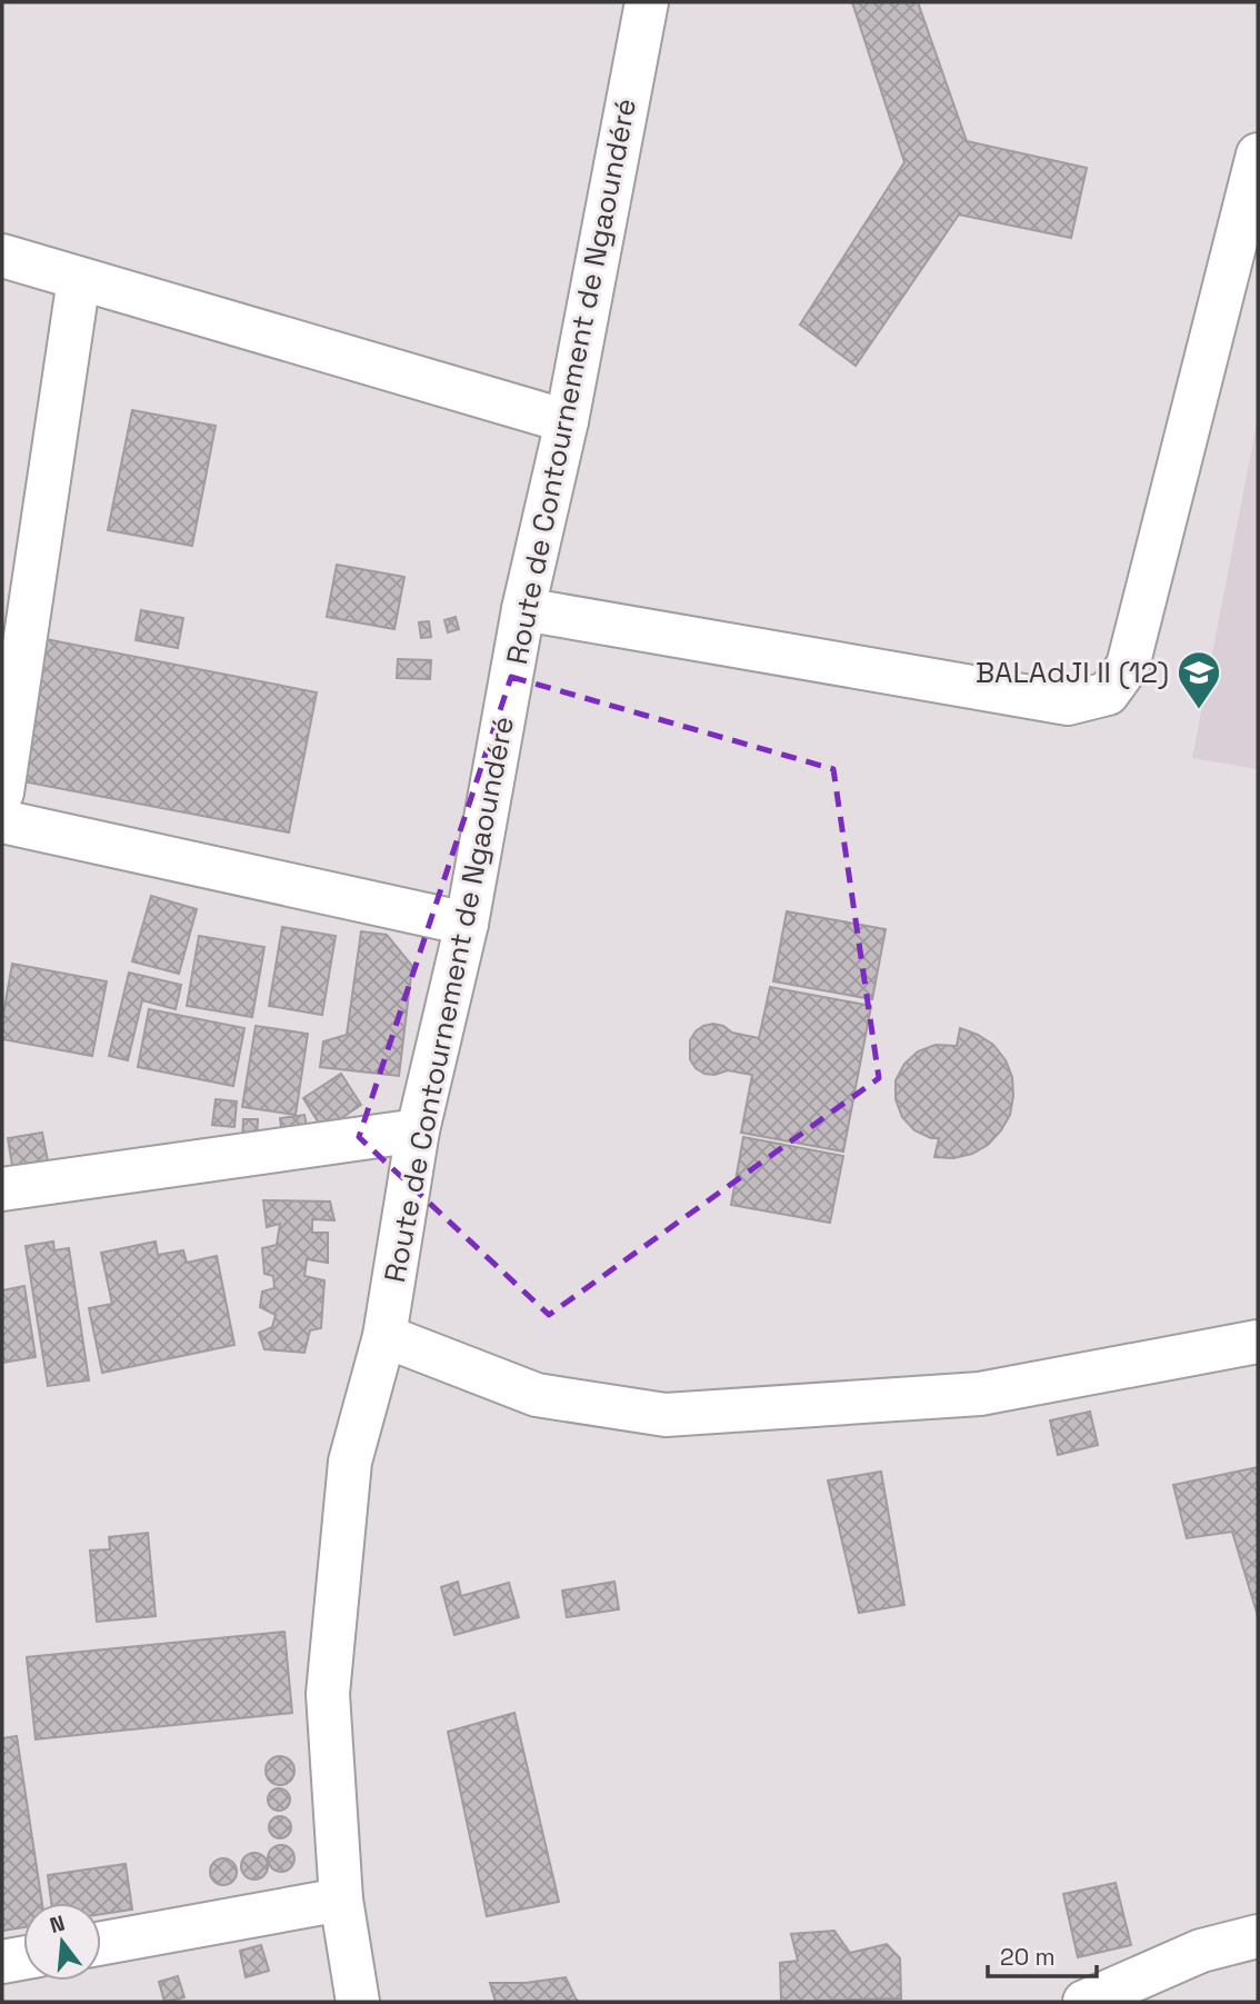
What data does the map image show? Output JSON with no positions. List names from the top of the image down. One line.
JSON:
{"streets":{"street":["Route de Contournement de Ngaoundéré"]},"places":{"school or university":["BALAdJI II (12)"]},"scale_bar":"20 m","north":"top"}
